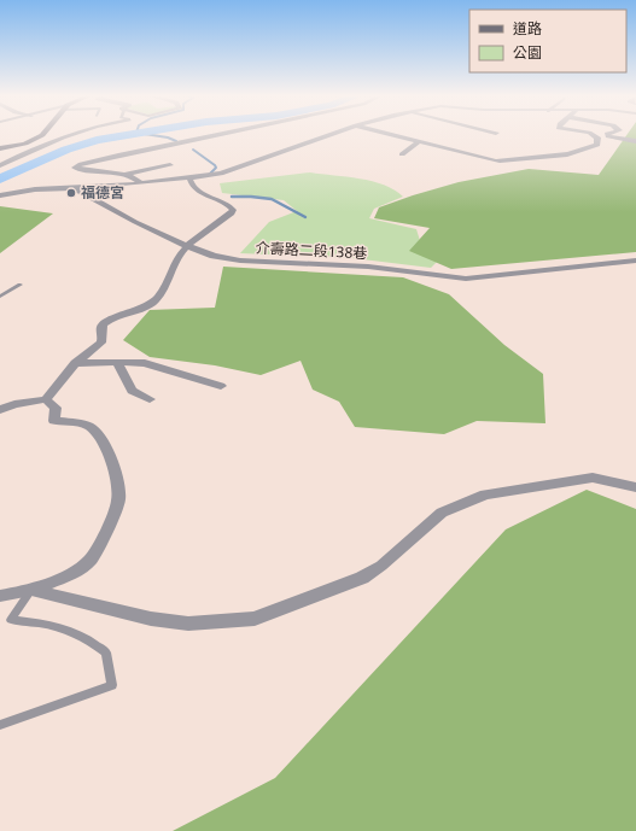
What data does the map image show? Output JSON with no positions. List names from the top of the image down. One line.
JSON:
{"streets":{"street":["介壽路二段138巷"]},"places":["福德宮"],"legend":["道路","公園"]}
